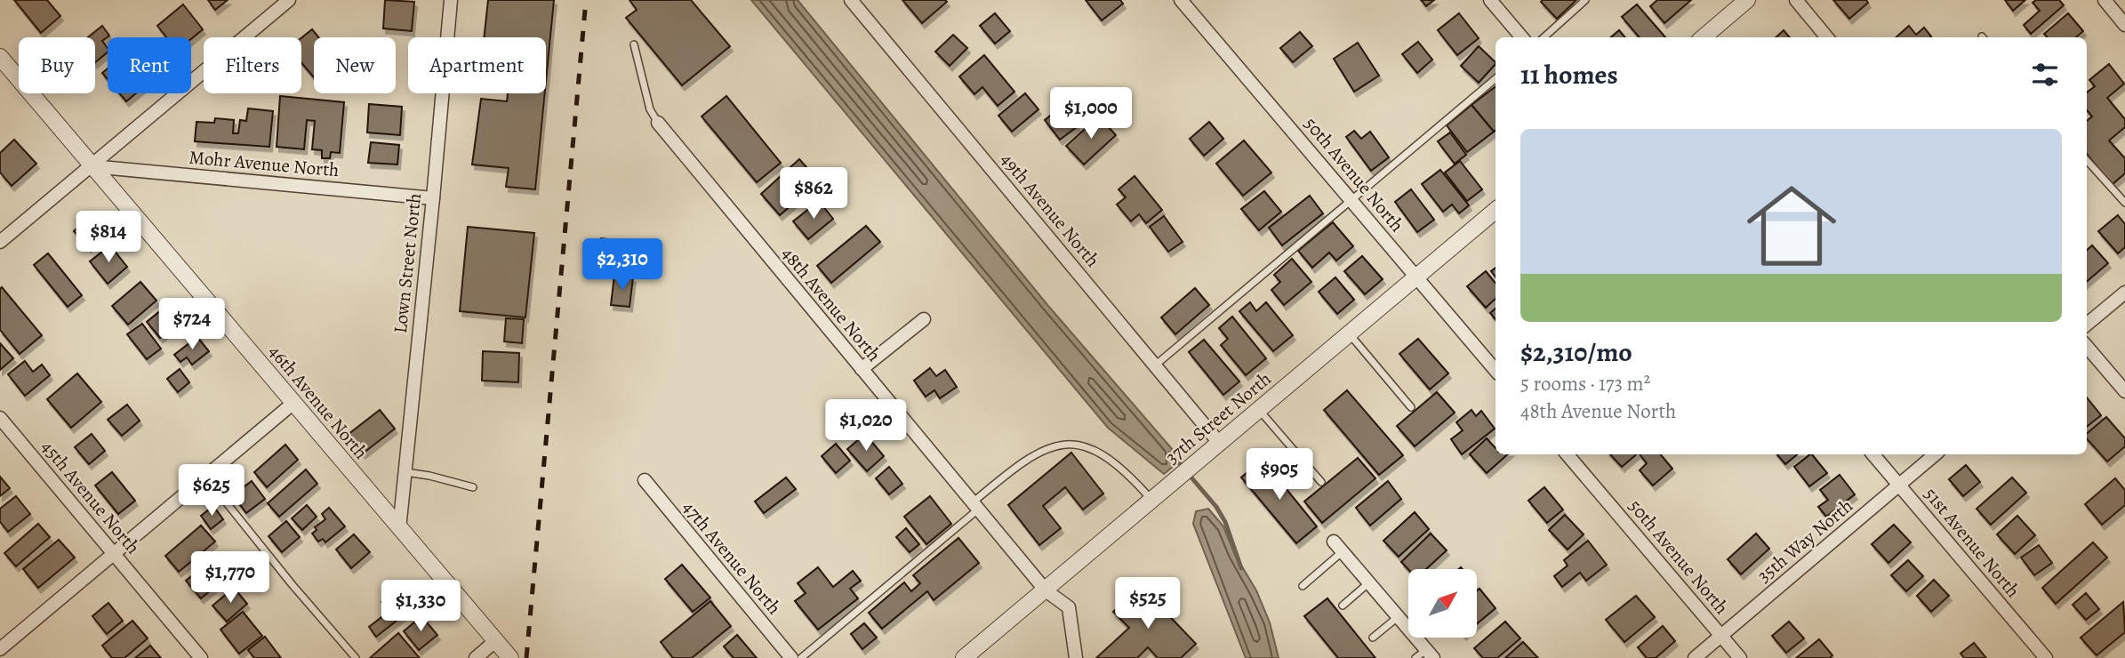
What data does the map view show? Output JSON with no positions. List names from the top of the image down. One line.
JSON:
{"streets":{"street":["Mohr Avenue North","50th Avenue North","49th Avenue North","Lown Street North","48th Avenue North","46th Avenue North","37th Street North","45th Avenue North","35th Way North","51st Avenue North","47th Avenue North"]},"crossings":[["Mohr Avenue North","Lown Street North"],["Mohr Avenue North","46th Avenue North"],["50th Avenue North","37th Street North"],["50th Avenue North","35th Way North"],["49th Avenue North","37th Street North"],["Lown Street North","46th Avenue North"],["48th Avenue North","37th Street North"],["35th Way North","51st Avenue North"]],"north":"top right","page":{"chip":["Buy","Rent","Filters","New","Apartment"],"heading":"11 homes","price":["$1,000","$862","$814","$2,310","$724","$1,020","$905","$625","$1,770","$525","$1,330"],"list":[{"name":"$2,310/mo","note":"5 rooms · 173 m² · 48th Avenue North"}]}}
